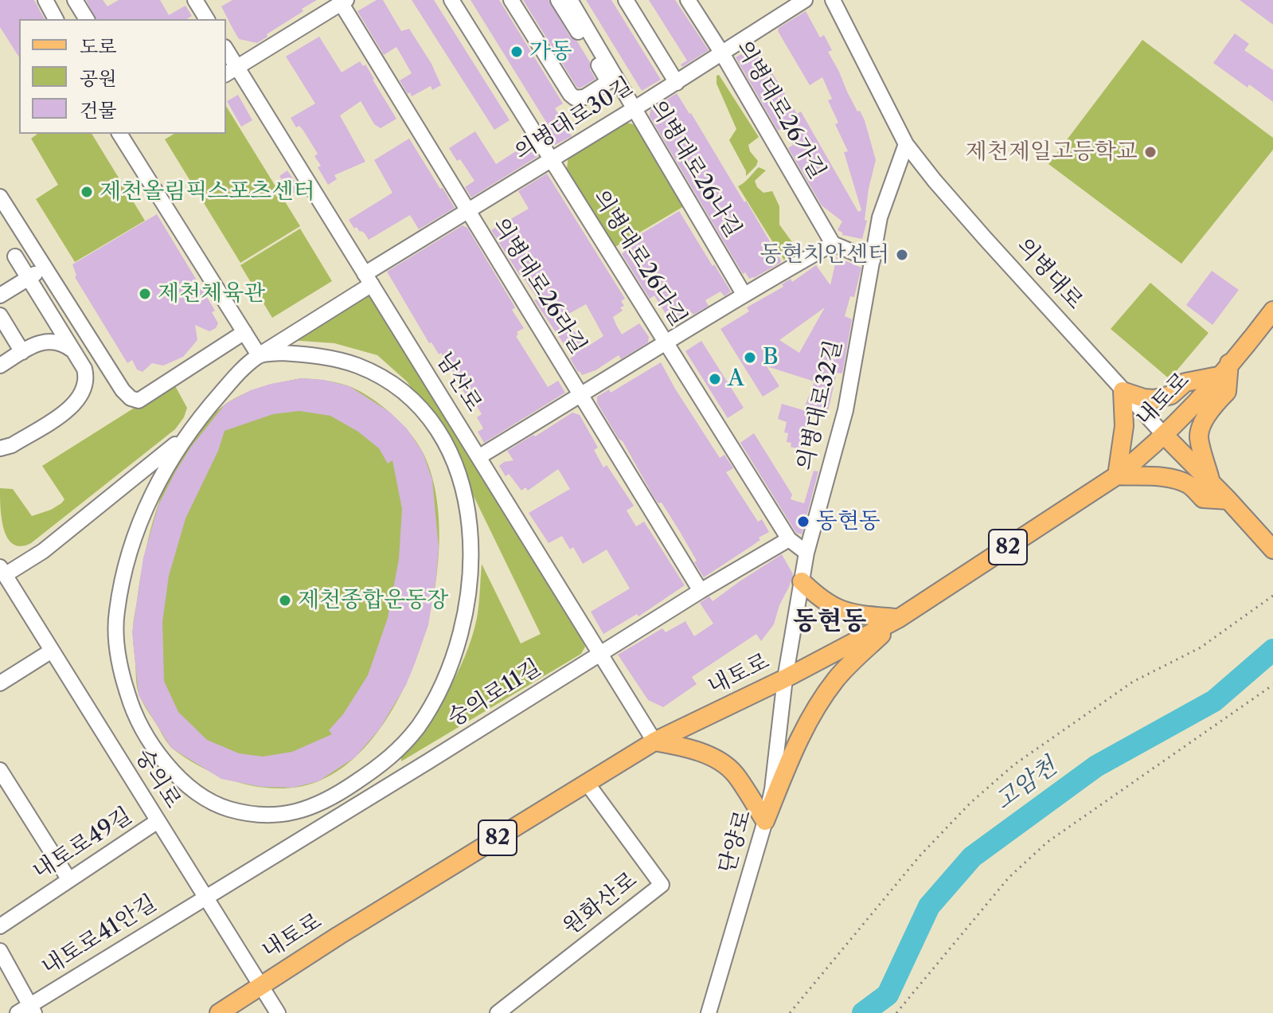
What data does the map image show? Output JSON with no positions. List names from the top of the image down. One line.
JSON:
{"streets":{"main road":["의병대로","내토로","82"],"street":["의병대로26가길","의병대로30길","의병대로26나길","의병대로26다길","의병대로26라길","남산로","의병대로32길","숭의로11길","숭의로","단양로","내토로49길","원화산로","내토로41안길"]},"crossings":[["의병대로26가길","의병대로30길"],["의병대로30길","의병대로26나길"],["의병대로30길","의병대로26다길"],["의병대로30길","의병대로26라길"],["의병대로30길","남산로"],["의병대로26다길","숭의로11길"],["의병대로","내토로"],["의병대로","의병대로32길"],["의병대로26라길","숭의로11길"],["남산로","내토로"],["남산로","숭의로11길"],["내토로","의병대로32길"],["내토로","숭의로"],["내토로","단양로"],["내토로","원화산로"],["의병대로32길","단양로"],["숭의로11길","숭의로"],["숭의로11길","내토로41안길"],["숭의로","내토로49길"],["숭의로","내토로41안길"]],"districts":["동현동"],"water":["고암천"],"places":["가동","제천제일고등학교","제천올림픽스포츠센터","동현치안센터","제천체육관","B","A","동현동","제천종합운동장"],"legend":["도로","공원","건물"]}
